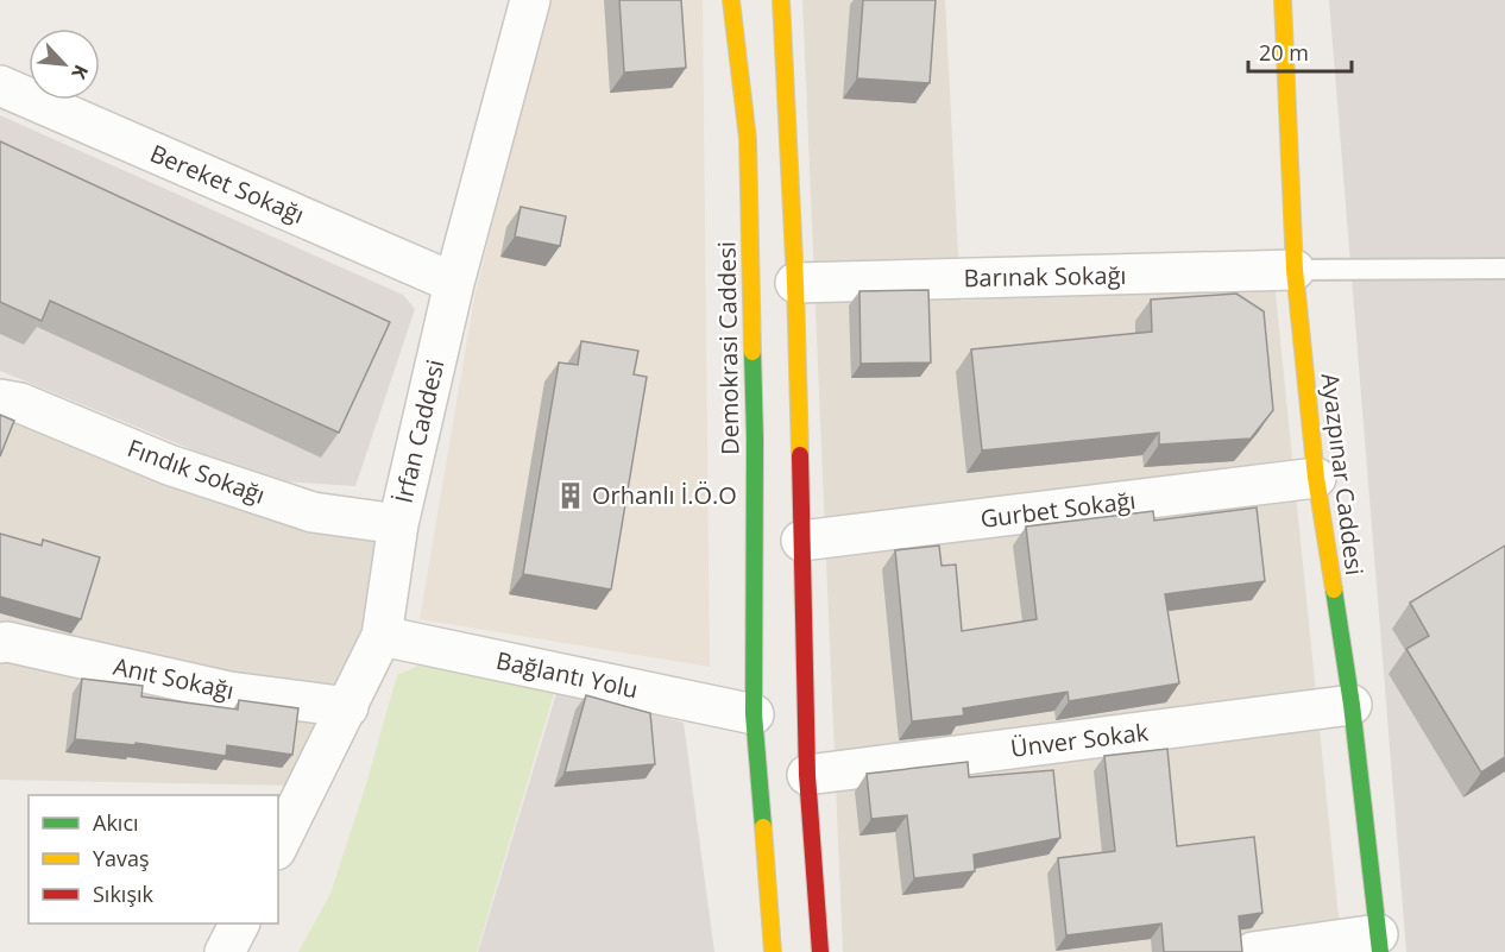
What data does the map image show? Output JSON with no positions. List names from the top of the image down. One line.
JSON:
{"streets":{"main road":["Demokrasi Caddesi","Ayazpınar Caddesi"],"street":["Bereket Sokağı","Barınak Sokağı","İrfan Caddesi","Fındık Sokağı","Gurbet Sokağı","Bağlantı Yolu","Anıt Sokağı","Ünver Sokak"]},"crossings":[["Bereket Sokağı","İrfan Caddesi"],["Barınak Sokağı","Ayazpınar Caddesi"],["Demokrasi Caddesi","Bağlantı Yolu"],["İrfan Caddesi","Fındık Sokağı"],["İrfan Caddesi","Bağlantı Yolu"],["İrfan Caddesi","Anıt Sokağı"],["Ayazpınar Caddesi","Gurbet Sokağı"],["Ayazpınar Caddesi","Ünver Sokak"]],"places":{"building":["Orhanlı İ.Ö.O"]},"legend":["Akıcı","Yavaş","Sıkışık"],"scale_bar":"20 m","north":"bottom right"}
